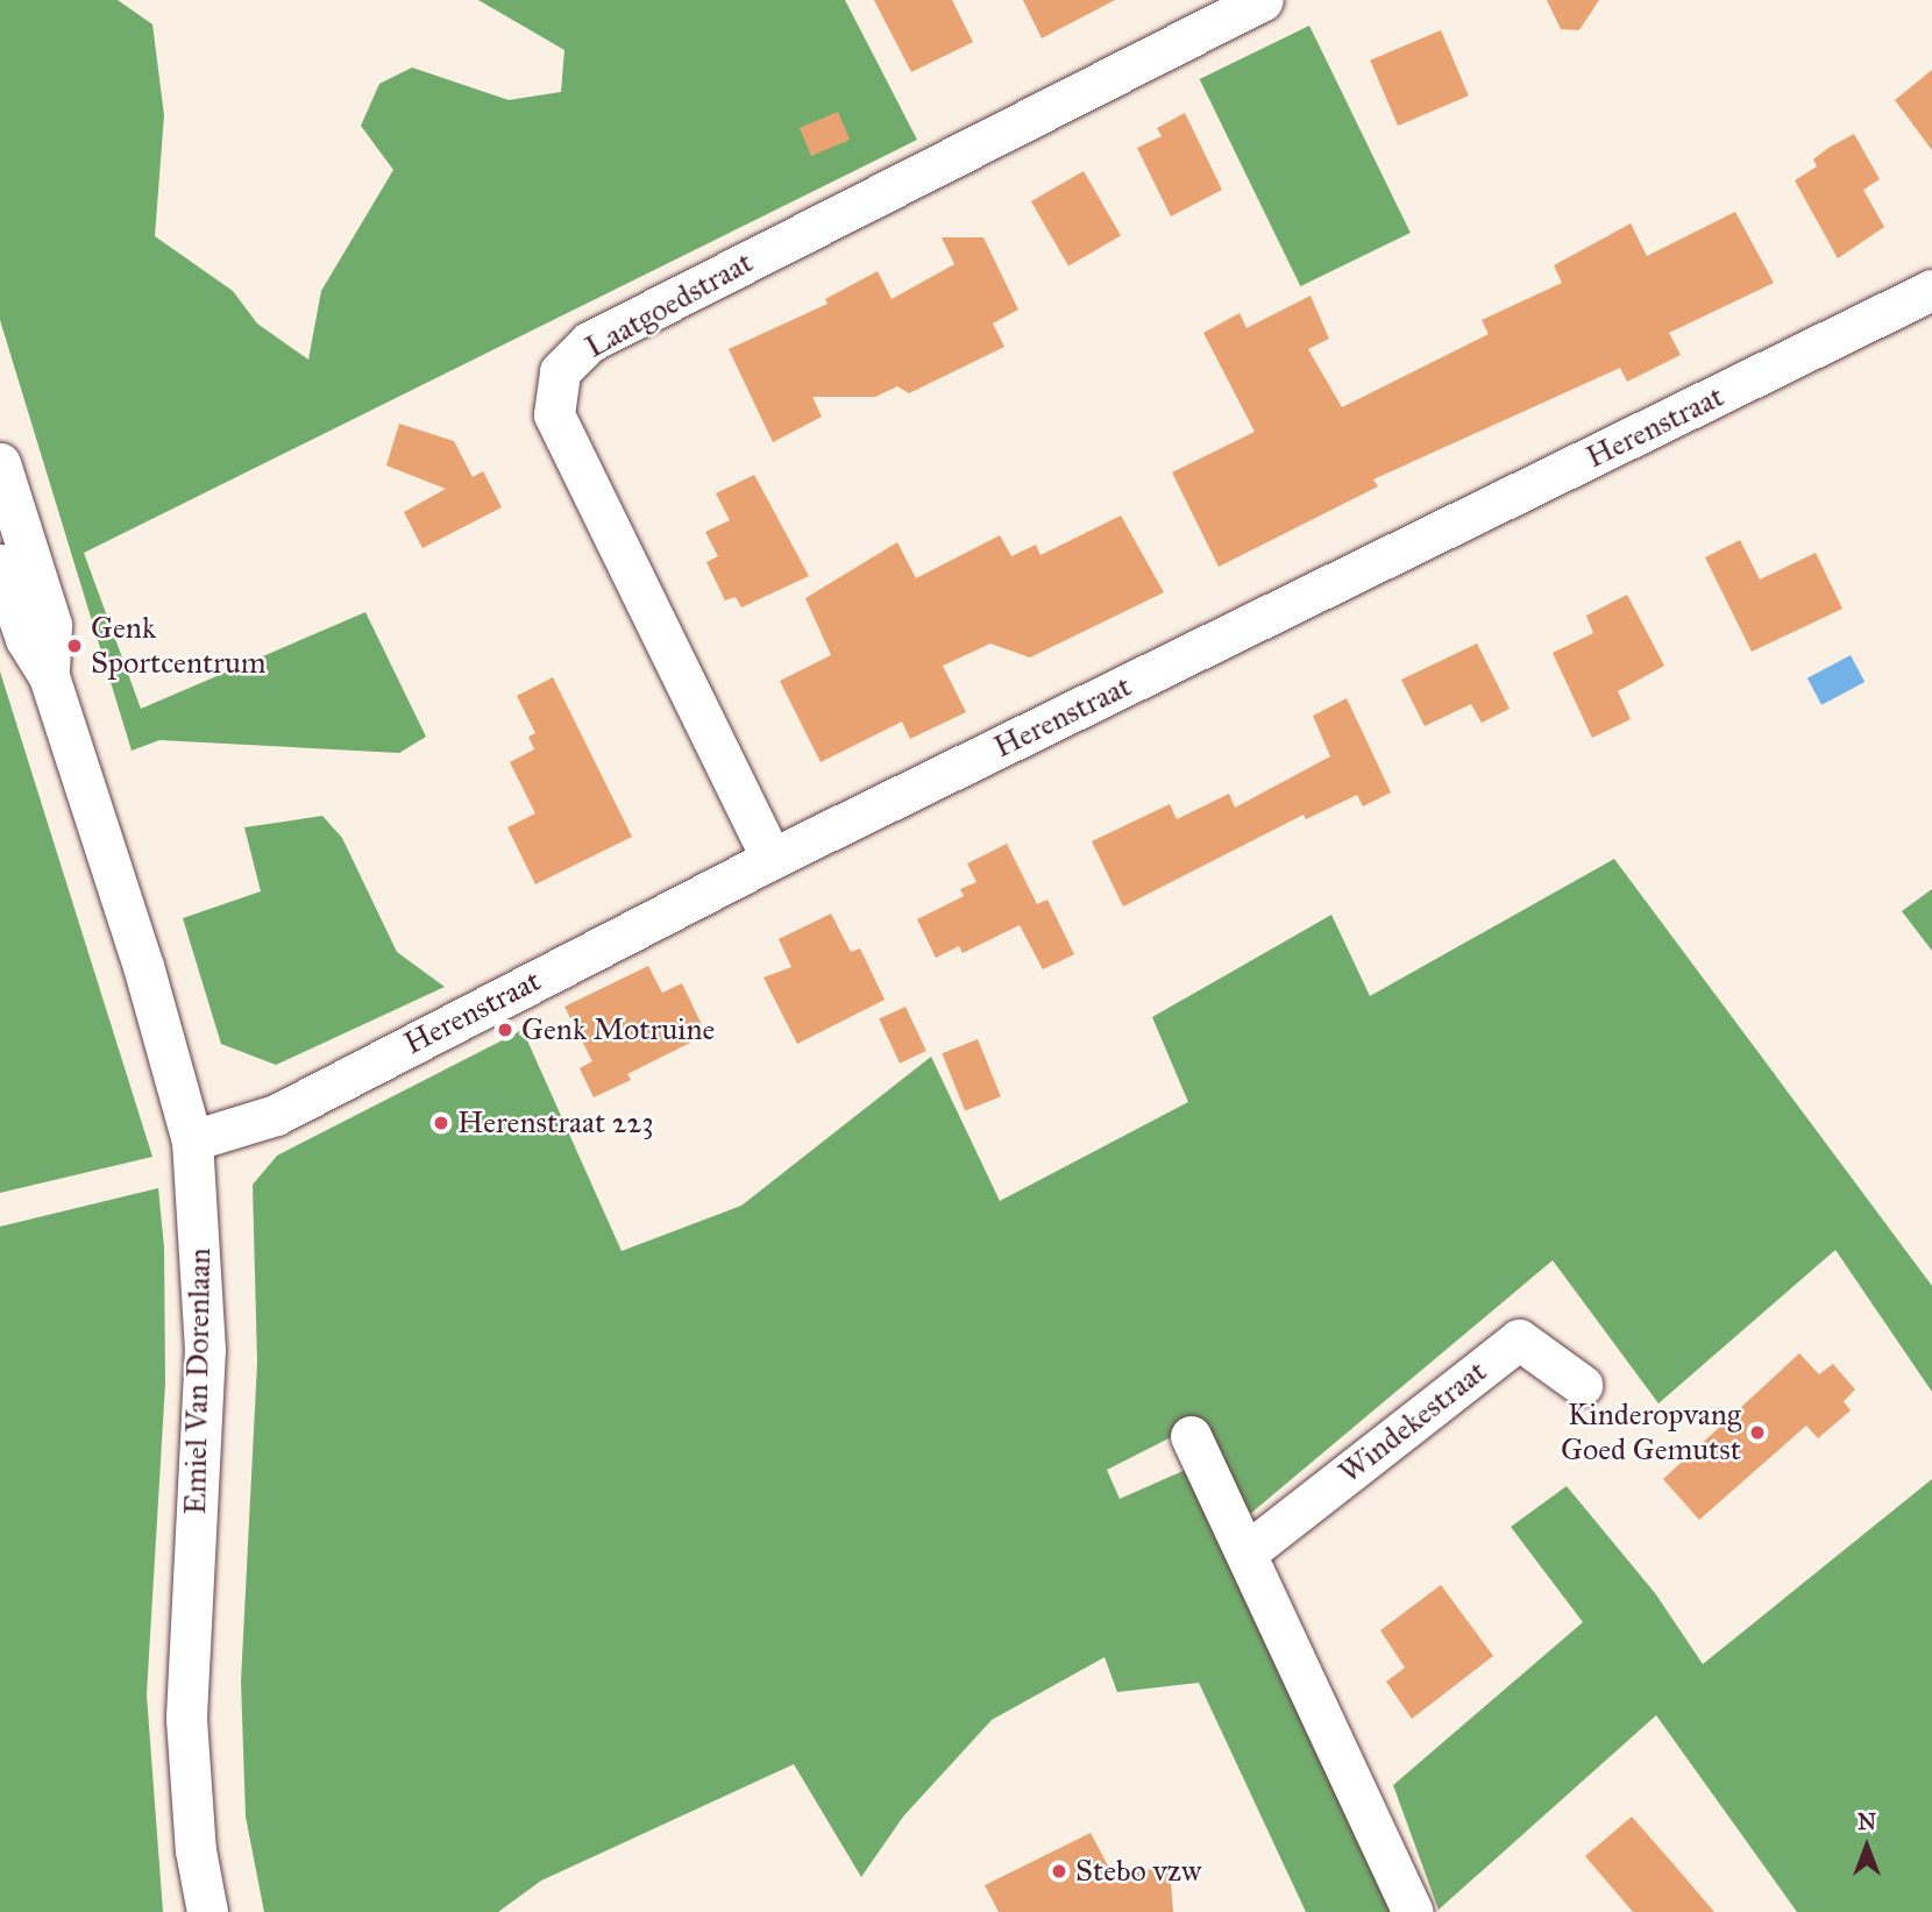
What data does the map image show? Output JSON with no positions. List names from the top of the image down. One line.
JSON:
{"streets":{"street":["Laatgoedstraat","Herenstraat","Emiel Van Dorenlaan","Windekestraat"]},"crossings":[["Laatgoedstraat","Herenstraat"],["Herenstraat","Emiel Van Dorenlaan"]],"places":["Genk Sportcentrum","Genk Motruine","Herenstraat 223","Kinderopvang Goed Gemutst","Stebo vzw"],"north":"top"}
